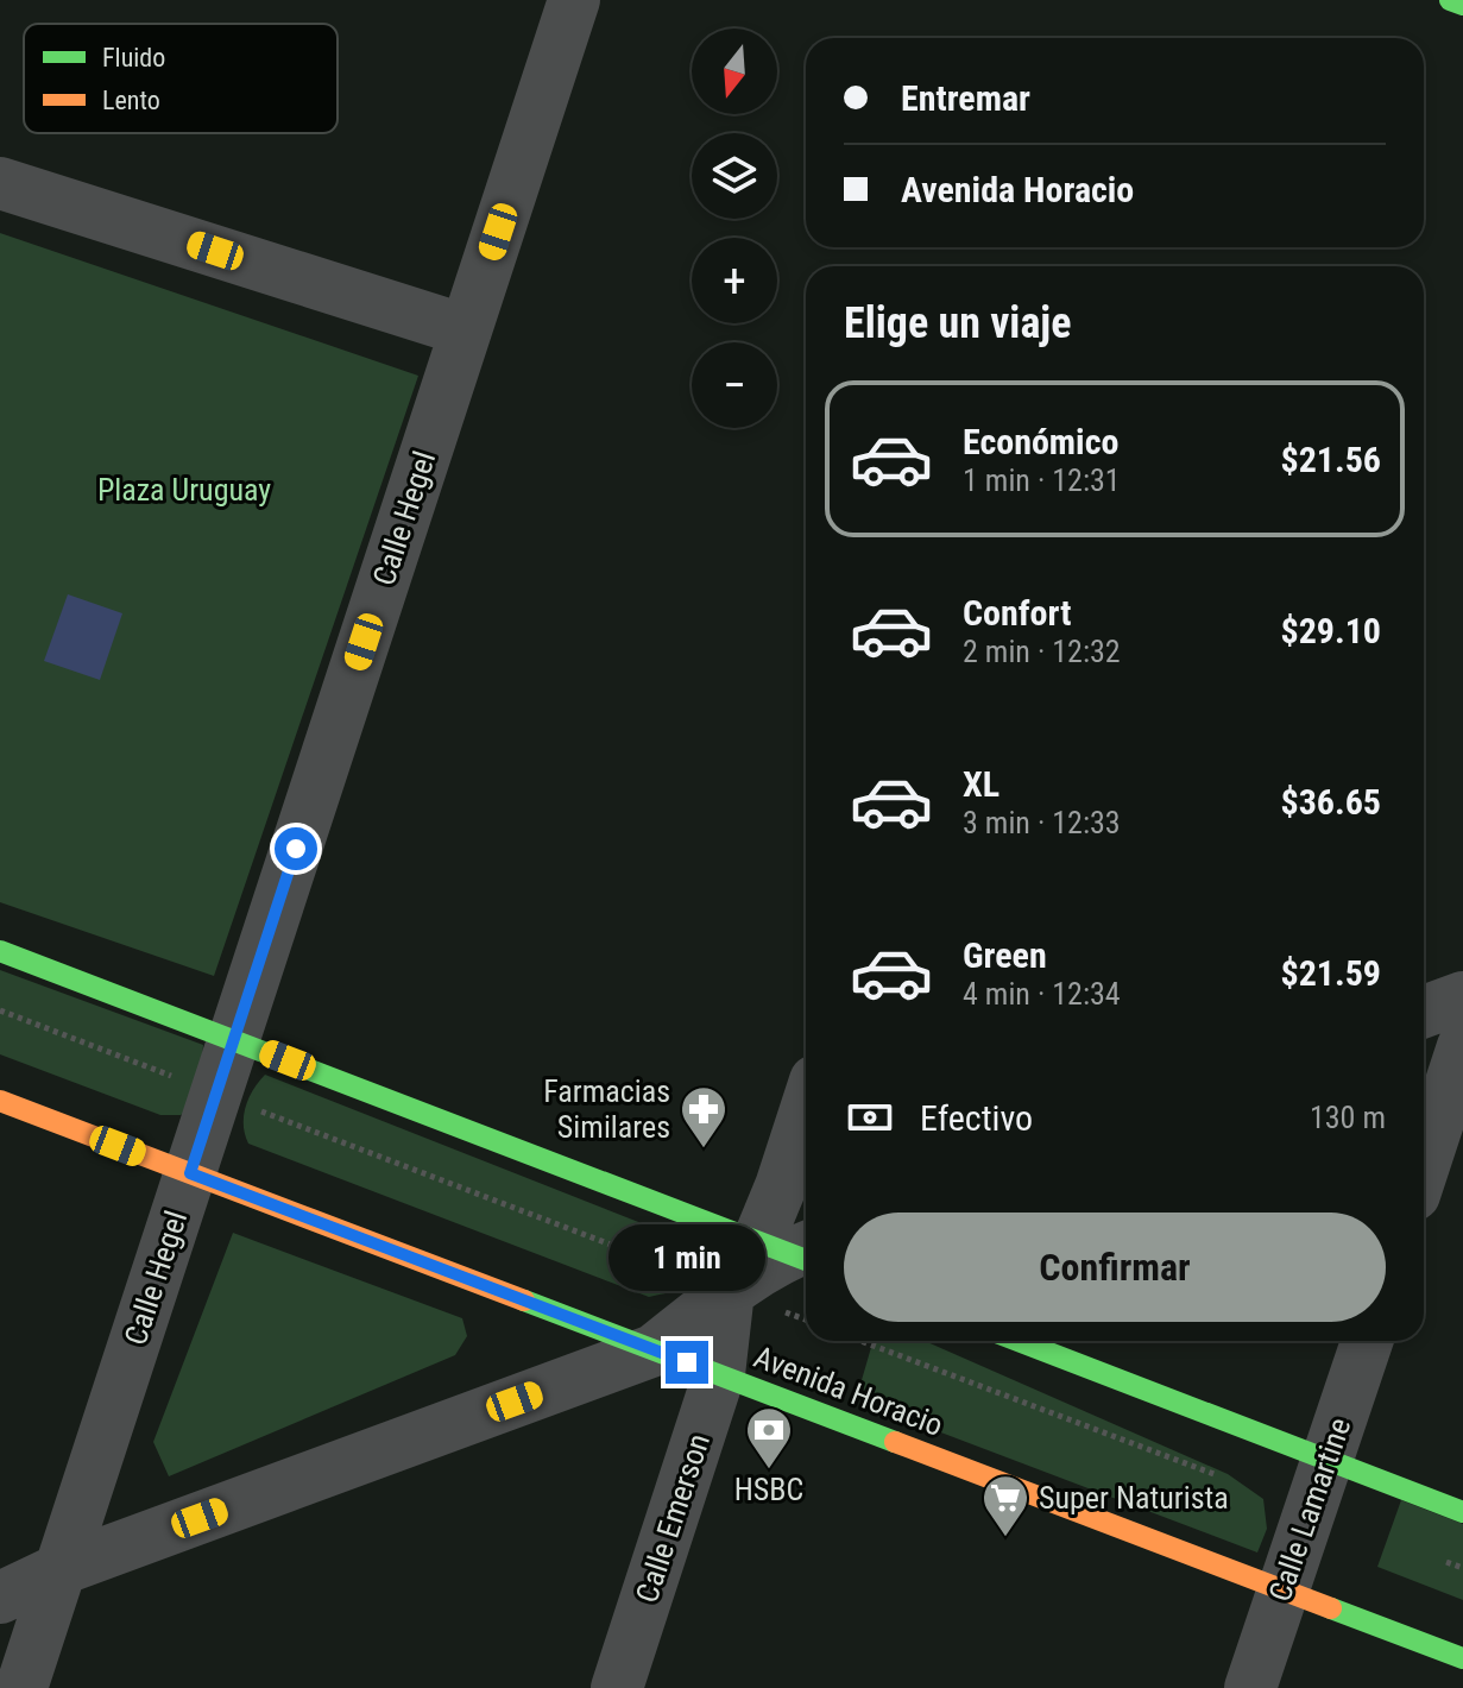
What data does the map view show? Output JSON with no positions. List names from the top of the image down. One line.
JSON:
{"streets":{"street":["Calle Hegel","Avenida Horacio","Calle Lamartine","Calle Emerson"]},"crossings":[["Calle Hegel","Avenida Horacio"],["Avenida Horacio","Calle Lamartine"],["Avenida Horacio","Calle Emerson"]],"parks":["Plaza Uruguay"],"places":{"pharmacy":["Farmacias Similares"],"bank":["HSBC"],"supermarket":["Super Naturista"]},"legend":["Fluido","Lento"],"north":"bottom","page":{"map_buttons":["+","−"],"banner":["Entremar","Avenida Horacio"],"heading":"Elige un viaje","list":[{"name":"Económico","note":"1 min · 12:31","value":"$21.56"},{"name":"Confort","note":"2 min · 12:32","value":"$29.10"},{"name":"XL","note":"3 min · 12:33","value":"$36.65"},{"name":"Green","note":"4 min · 12:34","value":"$21.59"}],"pay":["Efectivo","130 m"],"buttons":"Confirmar","bubble":"1 min"}}
